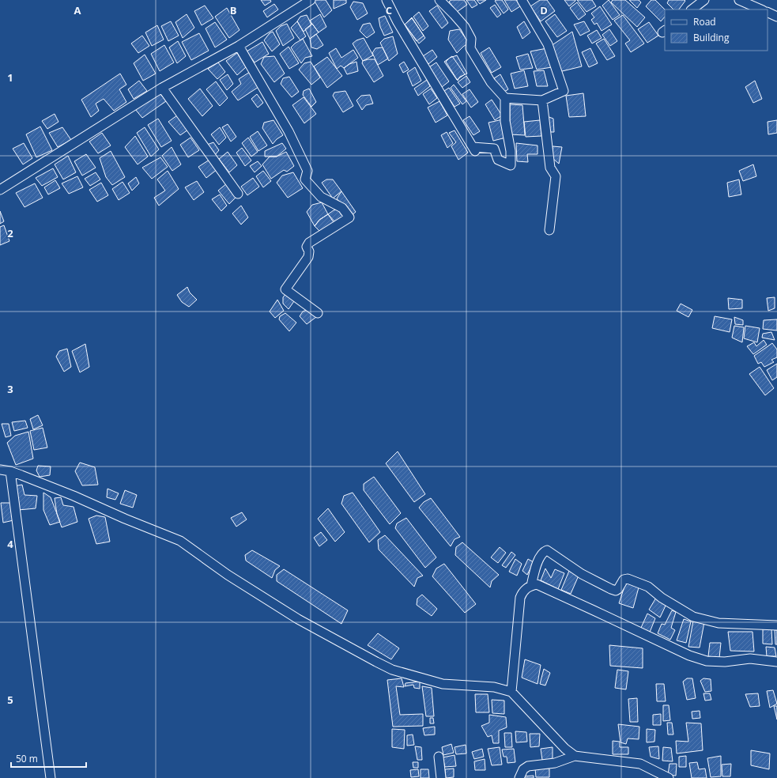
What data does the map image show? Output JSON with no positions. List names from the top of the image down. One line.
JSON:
{"legend":["Road","Building"],"scale_bar":"50 m","grid":{"columns":["A","B","C","D"],"rows":["1","2","3","4","5"]}}
